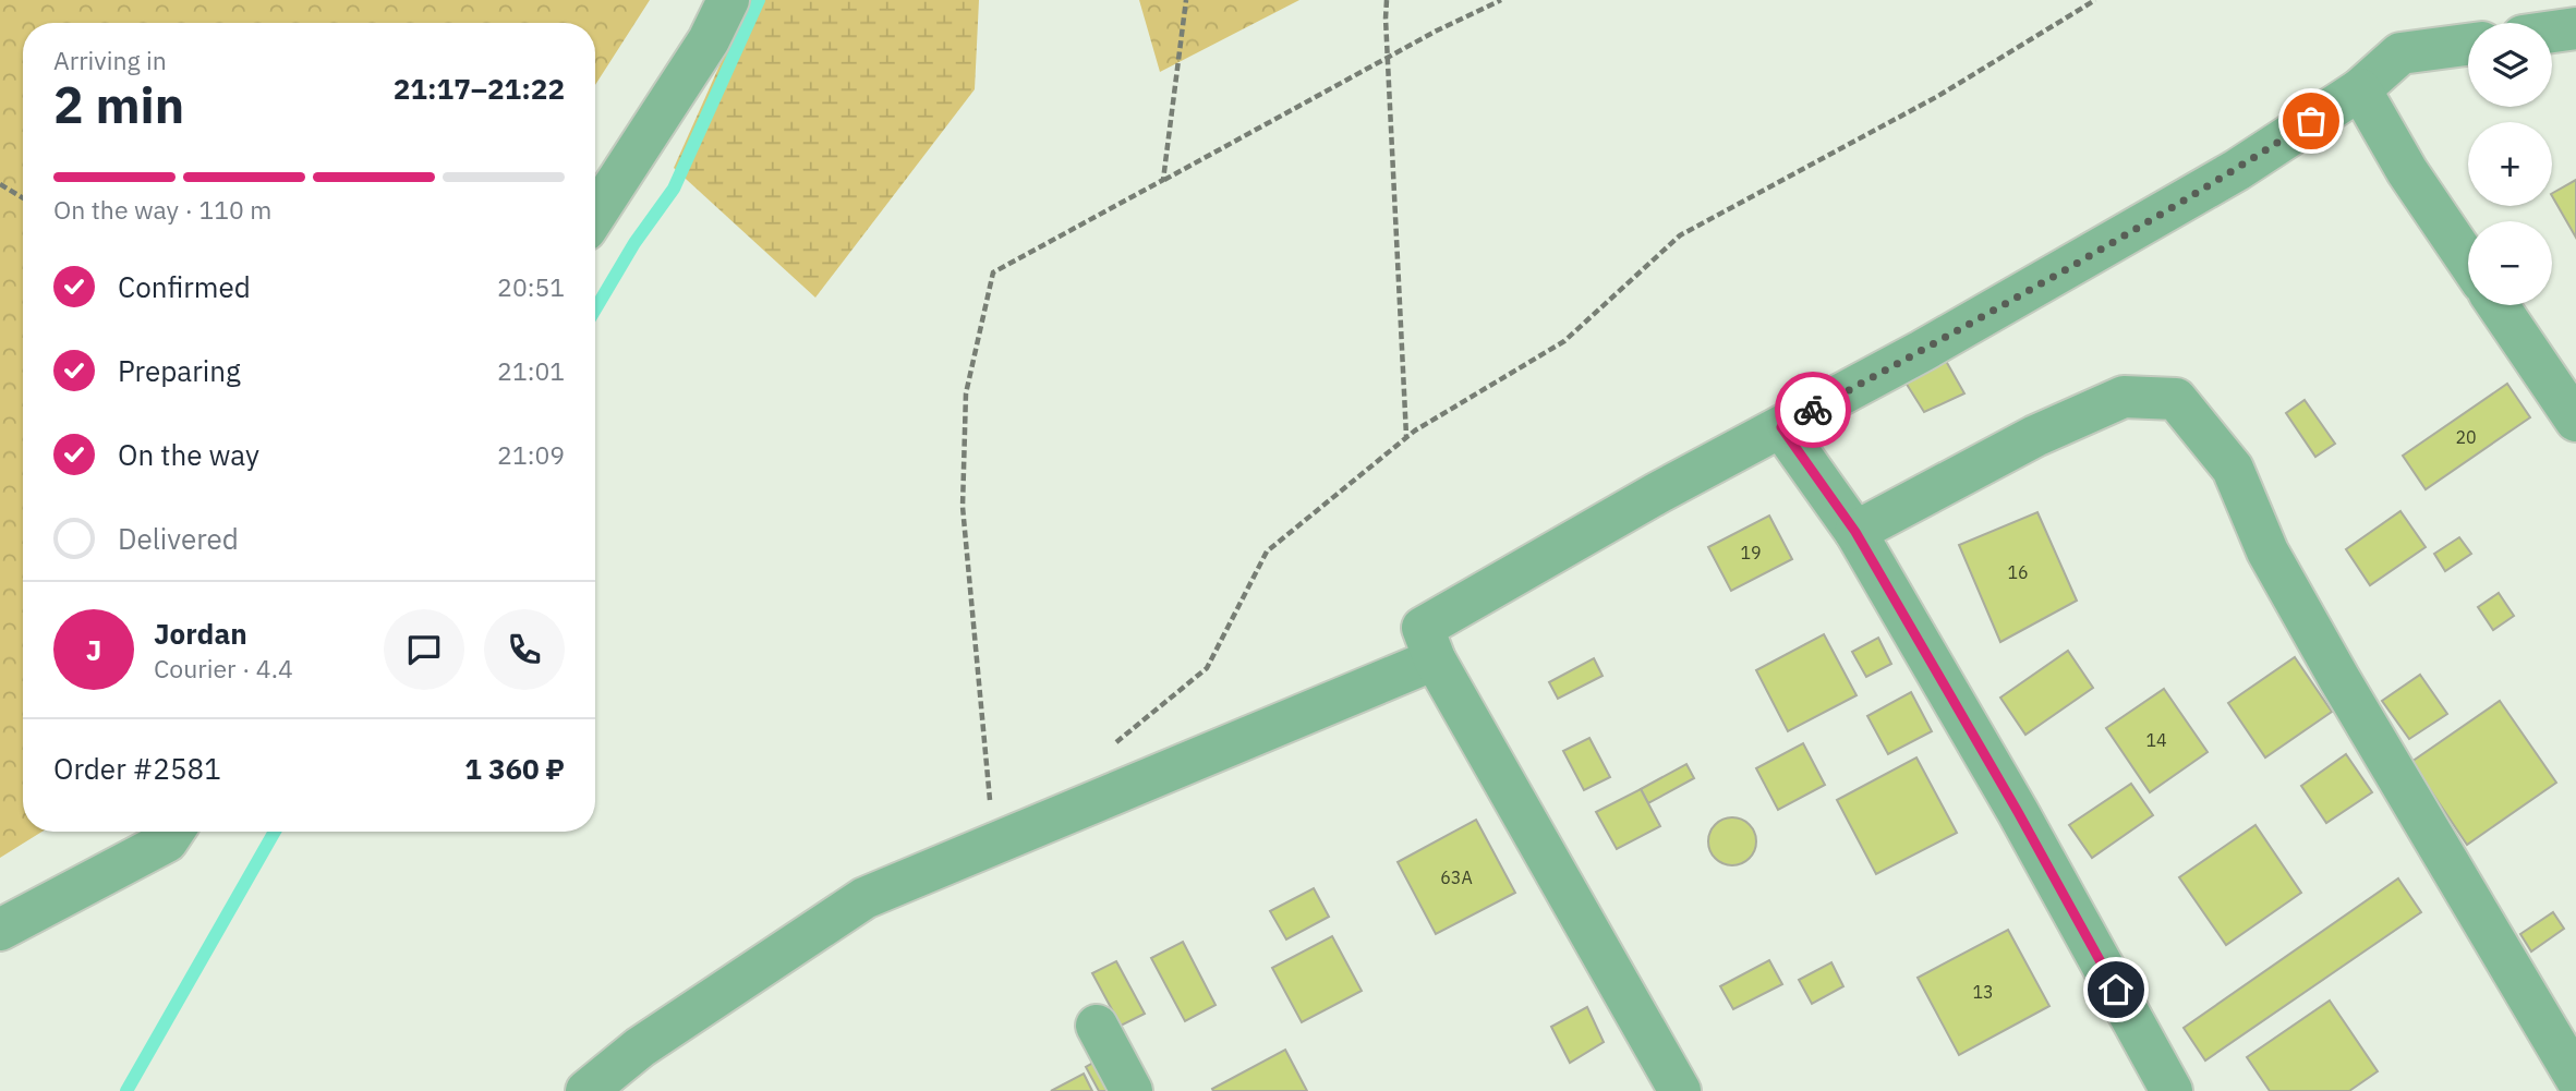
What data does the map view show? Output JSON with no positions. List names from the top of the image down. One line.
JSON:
{"house_numbers":["20","19","16","14","63А","13"],"page":{"map_buttons":["+","−"],"heading":["2 min","Arriving in","21:17–21:22"],"panel":["Jordan","Courier · 4.4","Order #2581","1 360 ₽"],"bar":"On the way · 110 m","list":[["Confirmed","20:51"],["Preparing","21:01"],["On the way","21:09"],"Delivered"],"round":"J"}}
